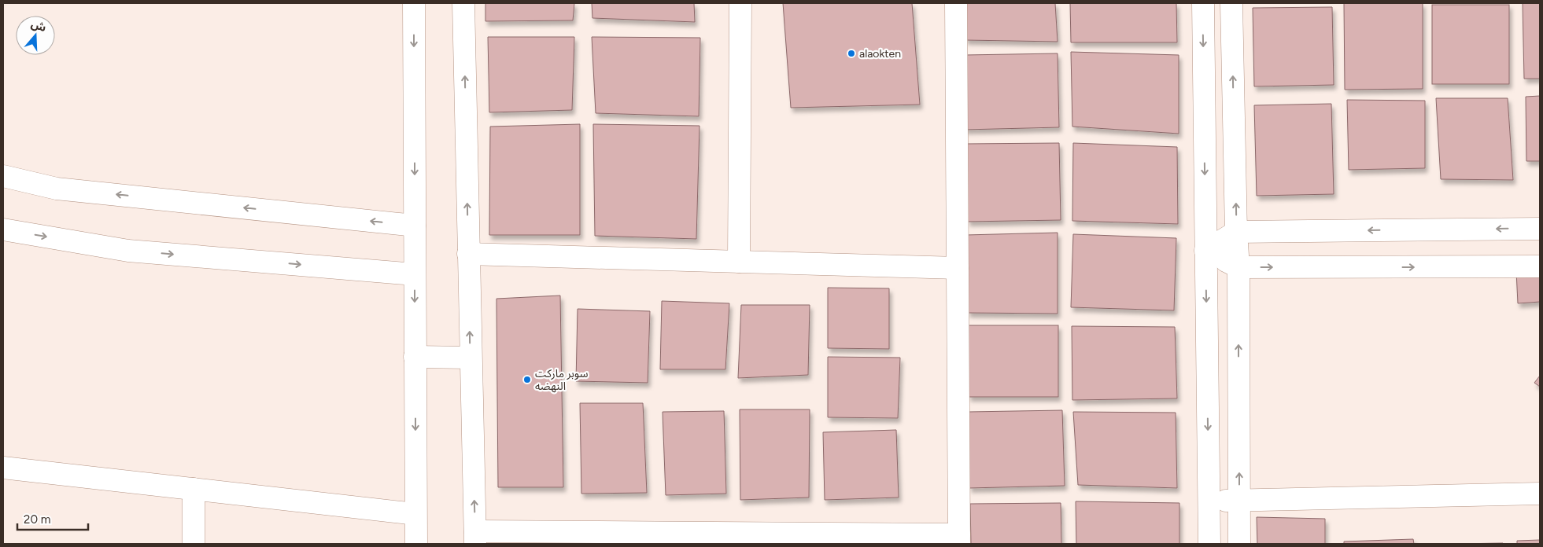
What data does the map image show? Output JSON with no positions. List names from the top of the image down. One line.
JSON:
{"places":["alaokten","سوبر ماركت النهضه"],"scale_bar":"20 m","north":"top"}
